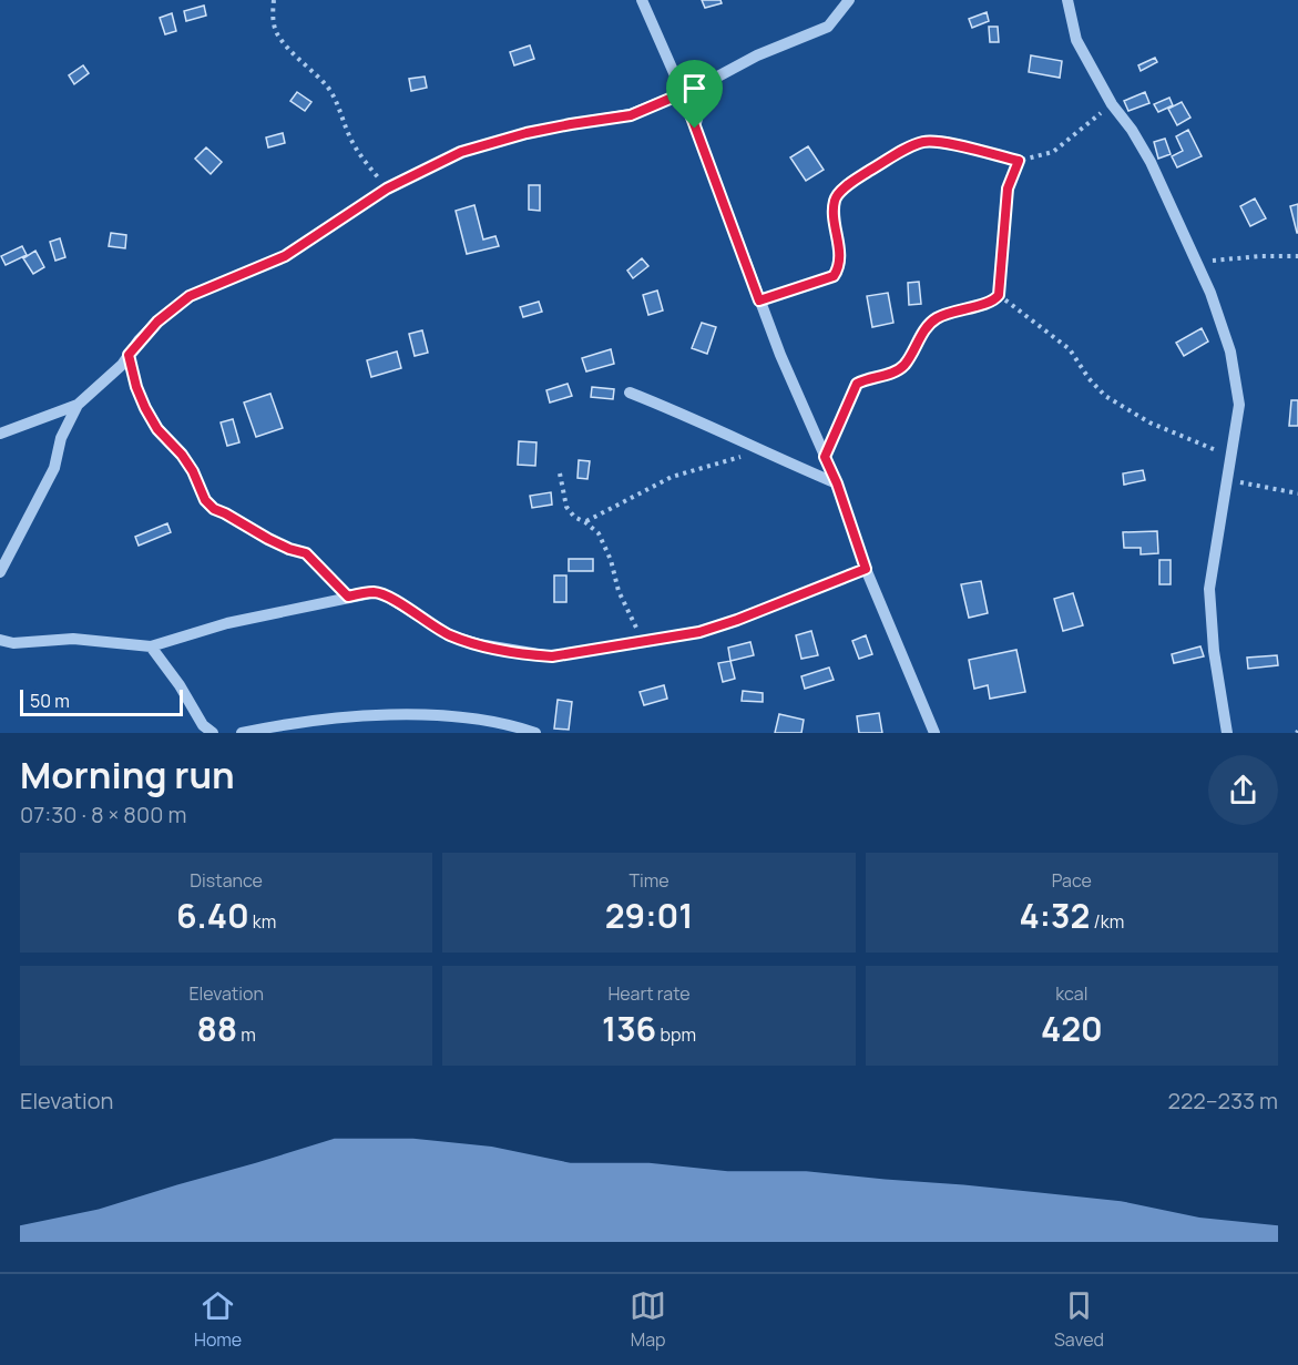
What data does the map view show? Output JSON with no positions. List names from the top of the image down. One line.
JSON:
{"scale_bar":"50 m","page":{"scale":"50 m","heading":["Morning run","07:30 · 8 × 800 m"],"stats":[["Distance","6.40 km"],["Time","29:01"],["Pace","4:32 /km"],["Elevation","88 m"],["Heart rate","136 bpm"],["kcal","420"]],"chart":["Elevation","222–233 m"],"tabs":["Home","Map","Saved"]}}
